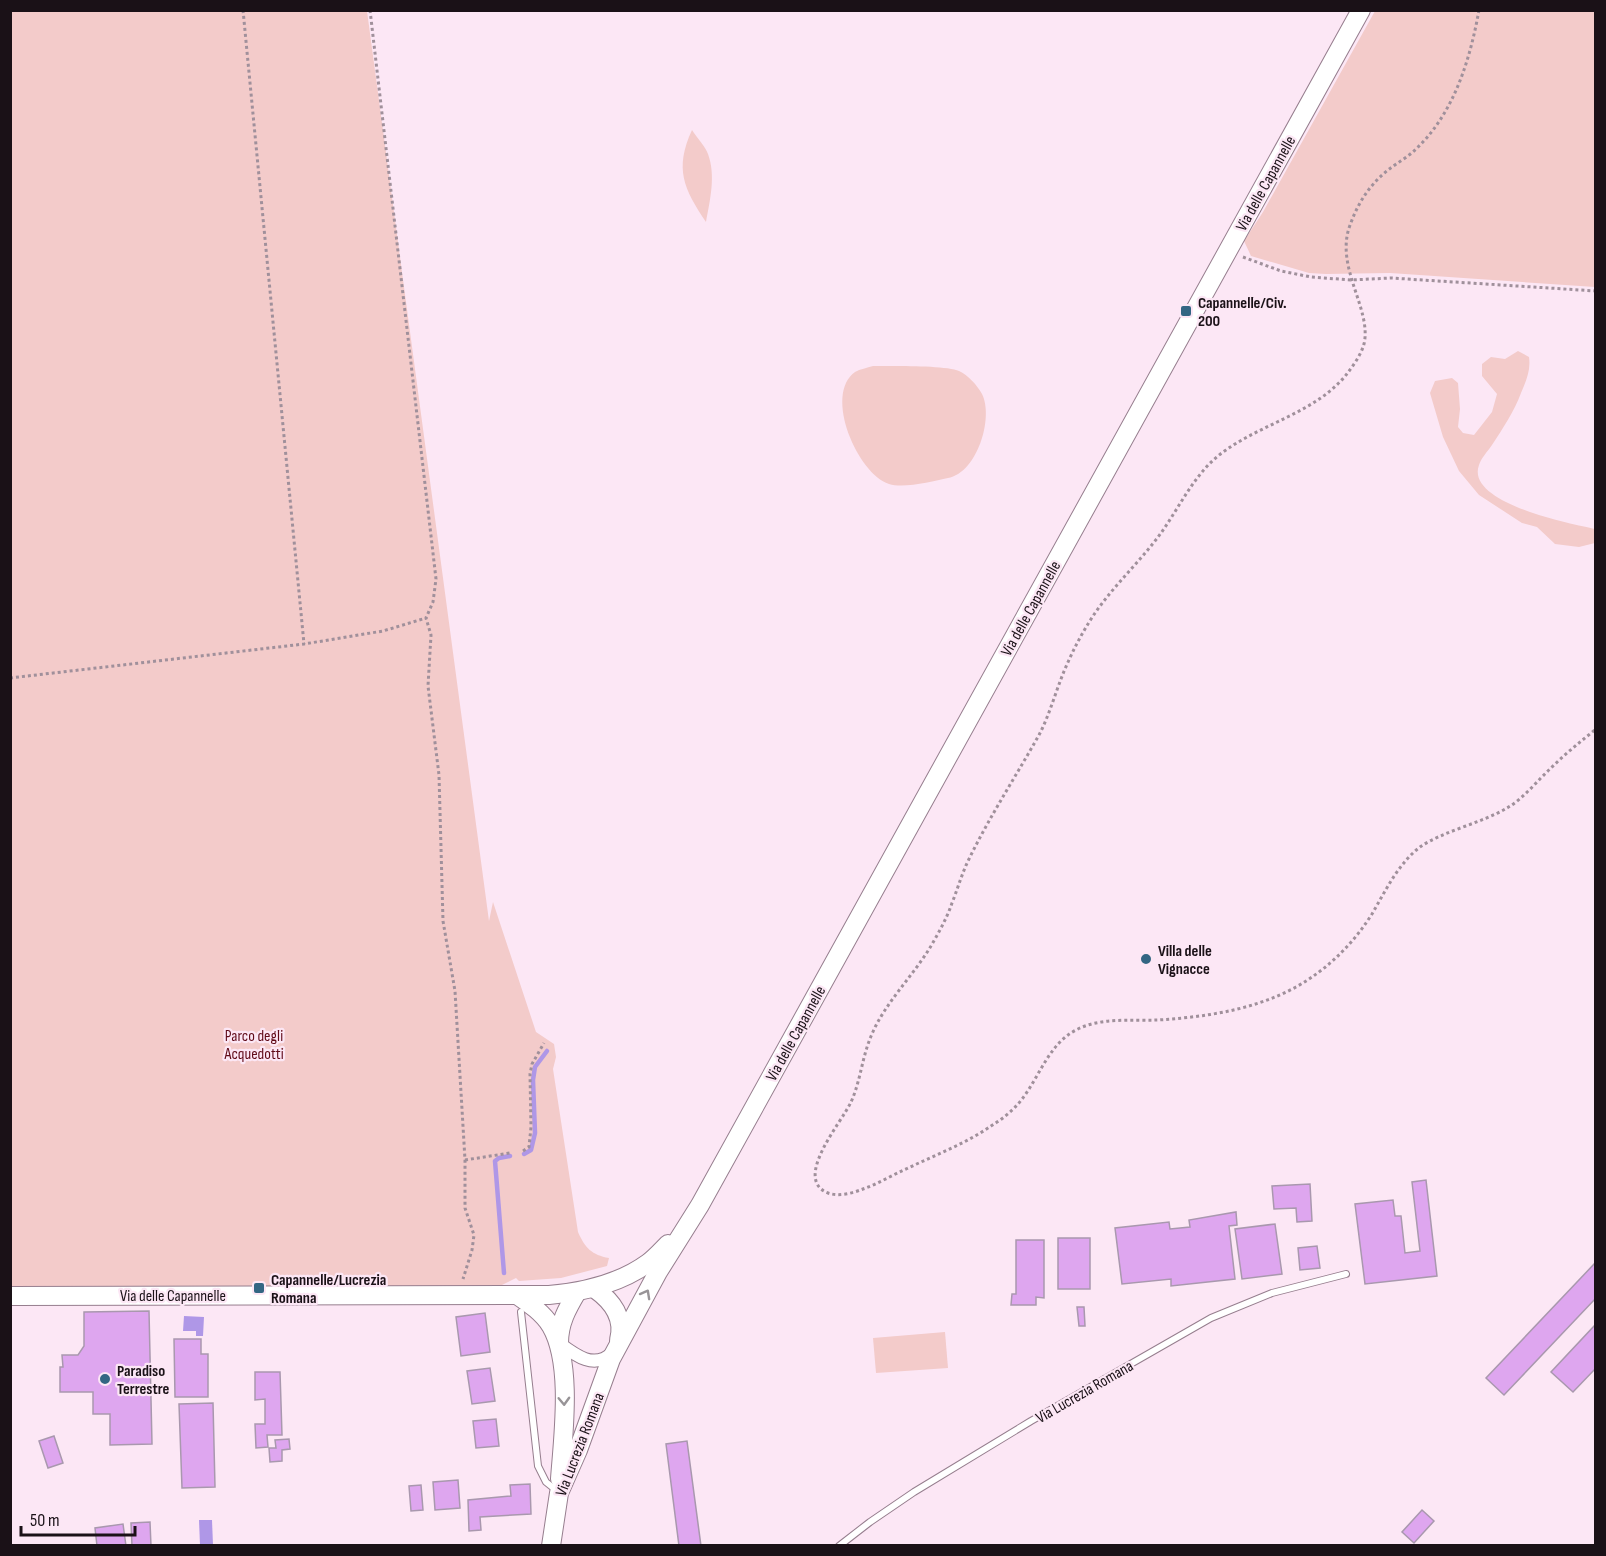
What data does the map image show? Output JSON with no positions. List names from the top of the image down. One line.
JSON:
{"streets":{"street":["Via delle Capannelle","Via Lucrezia Romana"]},"crossings":[["Via delle Capannelle","Via Lucrezia Romana"]],"parks":["Parco degli Acquedotti"],"places":{"transit":["Capannelle/Civ. 200","Capannelle/Lucrezia Romana"],"other":["Villa delle Vignacce","Paradiso Terrestre"]},"scale_bar":"50 m"}
